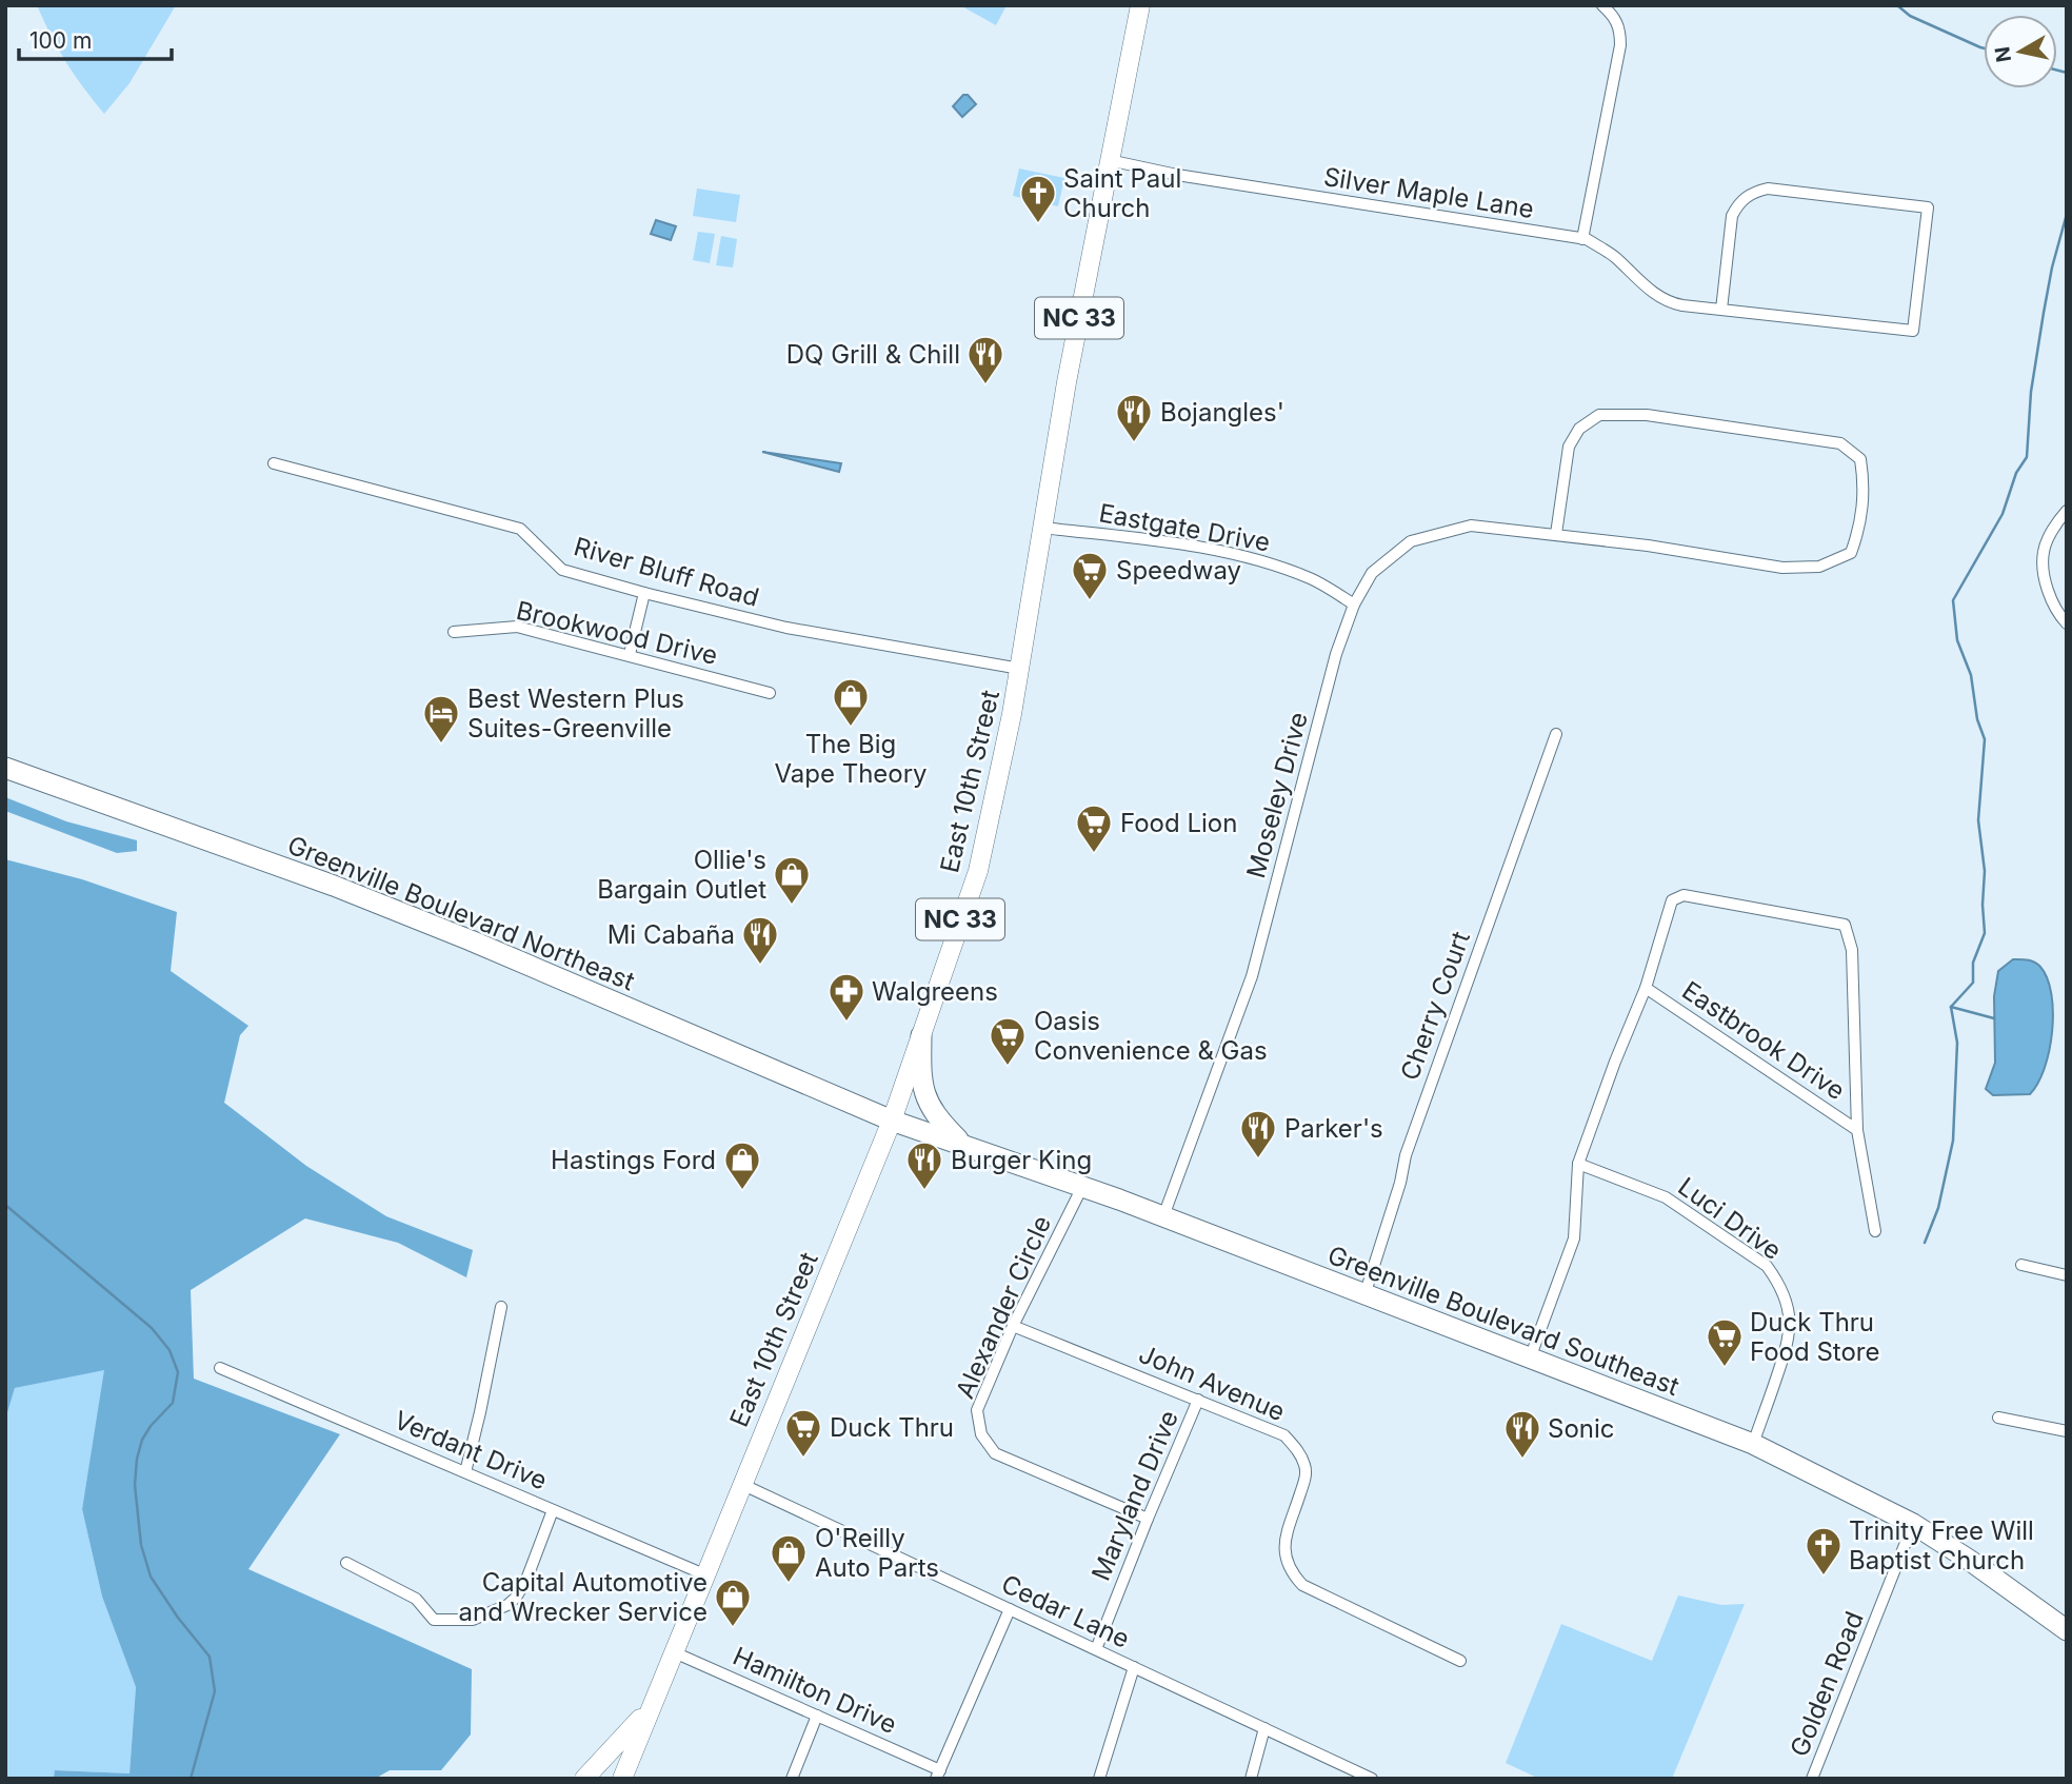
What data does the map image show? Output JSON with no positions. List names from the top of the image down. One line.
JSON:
{"streets":{"highway":["Greenville Boulevard Northeast","Greenville Boulevard Southeast"],"main road":["NC 33","East 10th Street"],"street":["Silver Maple Lane","Eastgate Drive","River Bluff Road","Brookwood Drive","Moseley Drive","Cherry Court","Eastbrook Drive","Luci Drive","Alexander Circle","John Avenue","Verdant Drive","Maryland Drive","Cedar Lane","Golden Road","Hamilton Drive"]},"crossings":[["Silver Maple Lane","East 10th Street"],["Eastgate Drive","East 10th Street"],["Eastgate Drive","Moseley Drive"],["River Bluff Road","East 10th Street"],["East 10th Street","Greenville Boulevard Northeast"],["East 10th Street","Greenville Boulevard Southeast"],["East 10th Street","Verdant Drive"],["East 10th Street","Cedar Lane"],["East 10th Street","Hamilton Drive"],["Moseley Drive","Greenville Boulevard Southeast"],["Greenville Boulevard Northeast","Greenville Boulevard Southeast"],["Cherry Court","Greenville Boulevard Southeast"],["Eastbrook Drive","Luci Drive"],["Eastbrook Drive","Greenville Boulevard Southeast"],["Luci Drive","Greenville Boulevard Southeast"],["Alexander Circle","Greenville Boulevard Southeast"],["Alexander Circle","John Avenue"],["Alexander Circle","Maryland Drive"],["Greenville Boulevard Southeast","Golden Road"],["John Avenue","Maryland Drive"],["Maryland Drive","Cedar Lane"]],"places":{"church":["Saint Paul Church","Trinity Free Will Baptist Church"],"restaurant":["DQ Grill & Chill","Bojangles'","Mi Cabaña","Parker's","Burger King","Sonic"],"supermarket":["Speedway","Food Lion","Oasis Convenience & Gas","Duck Thru Food Store","Duck Thru"],"shop":["The Big Vape Theory","Ollie's Bargain Outlet","Hastings Ford","O'Reilly Auto Parts","Capital Automotive and Wrecker Service"],"hotel":["Best Western Plus Suites-Greenville"],"pharmacy":["Walgreens"]},"scale_bar":"100 m","north":"left"}
